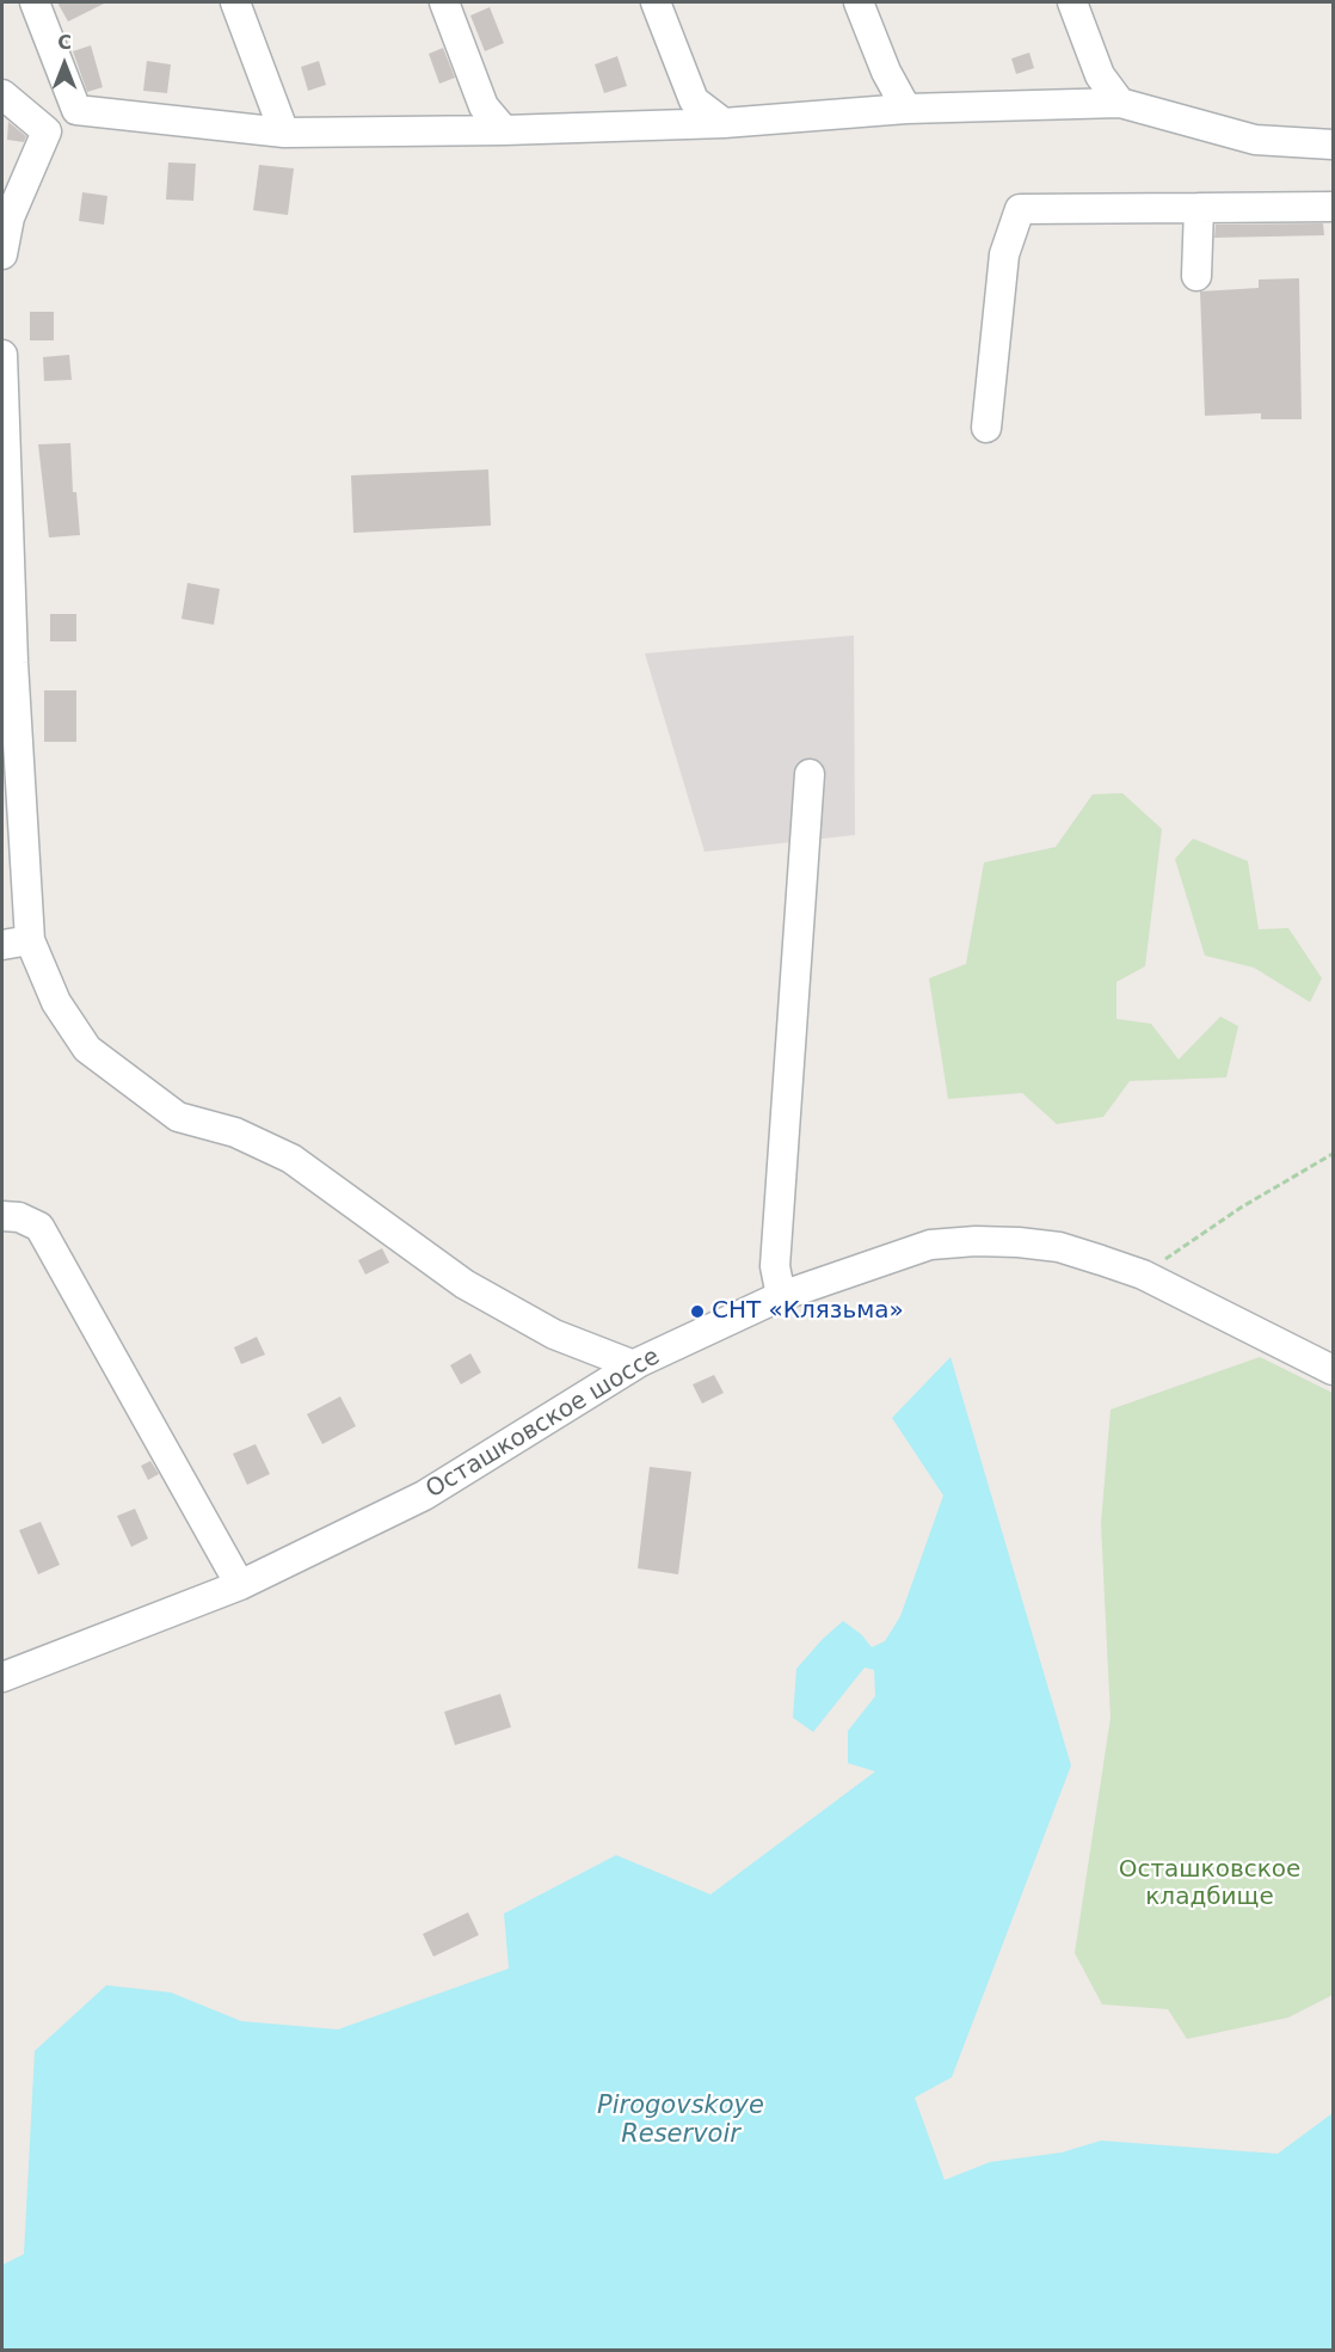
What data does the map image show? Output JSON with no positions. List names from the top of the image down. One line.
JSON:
{"streets":{"street":["Осташковское шоссе"]},"water":["Pirogovskoye Reservoir"],"parks":["Осташковское кладбище"],"places":["СНТ «Клязьма»"],"north":"top"}
